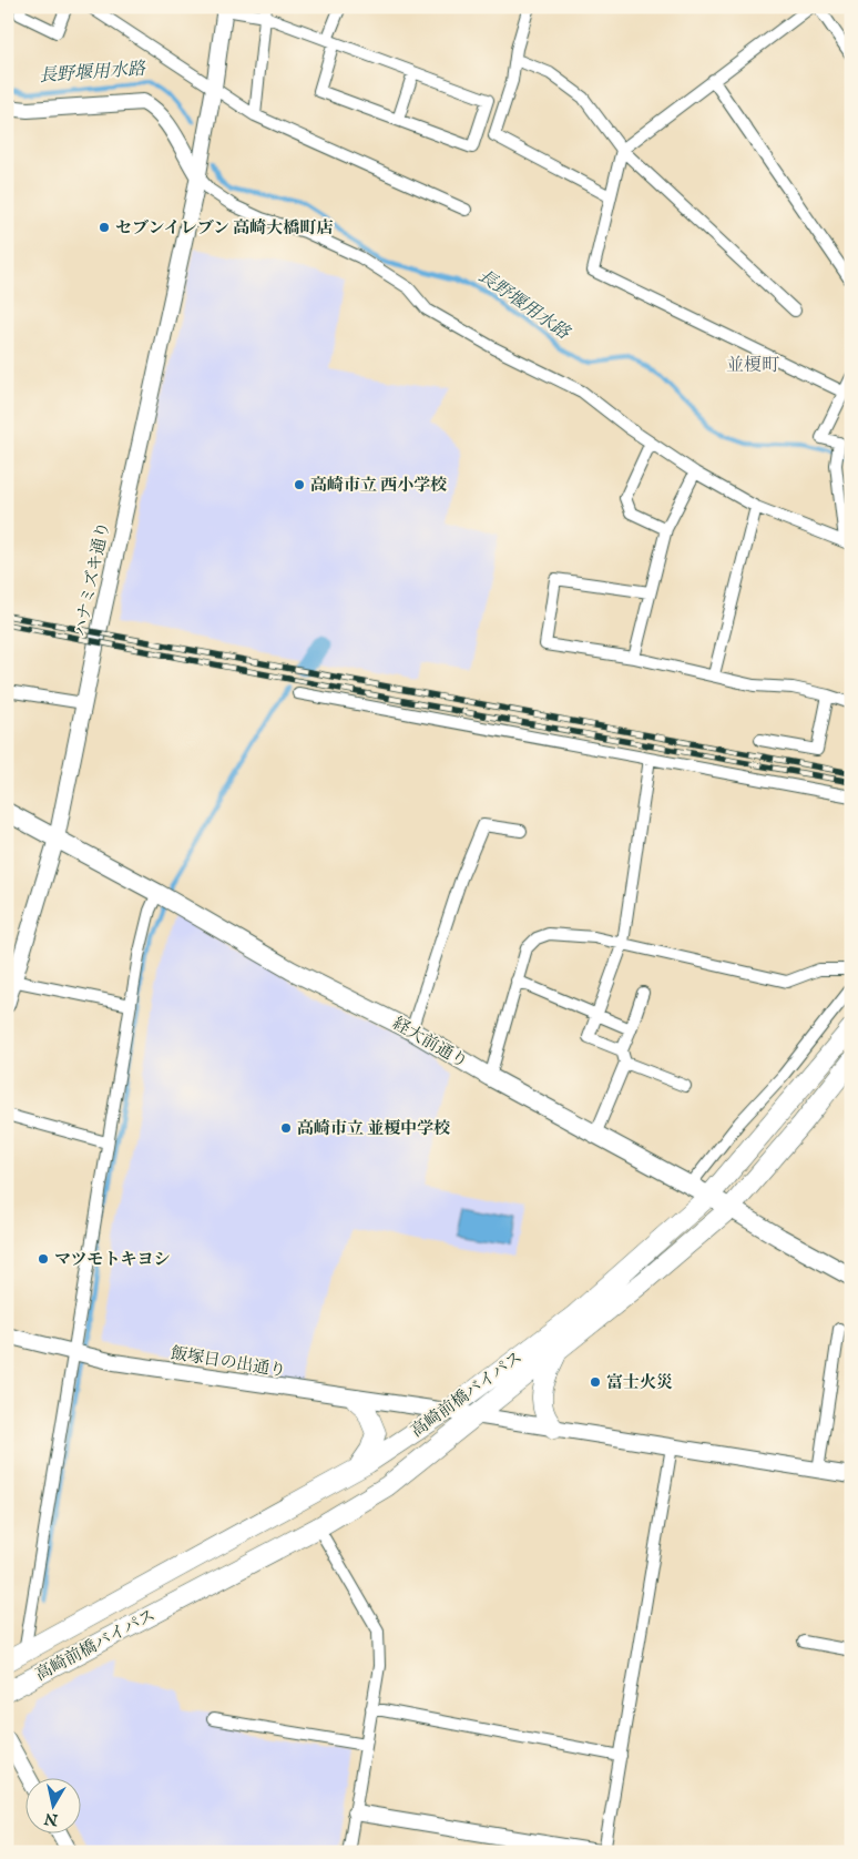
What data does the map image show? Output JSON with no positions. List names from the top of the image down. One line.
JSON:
{"streets":{"highway":["高崎前橋バイパス"],"main road":["経大前通り"],"street":["ハナミズキ通り","飯塚日の出通り"]},"crossings":[["ハナミズキ通り","経大前通り"],["経大前通り","高崎前橋バイパス"],["飯塚日の出通り","高崎前橋バイパス"]],"districts":["並榎町"],"water":["長野堰用水路"],"places":["セブンイレブン 高崎大橋町店","高崎市立 西小学校","高崎市立 並榎中学校","マツモトキヨシ","富士火災"],"north":"bottom"}
